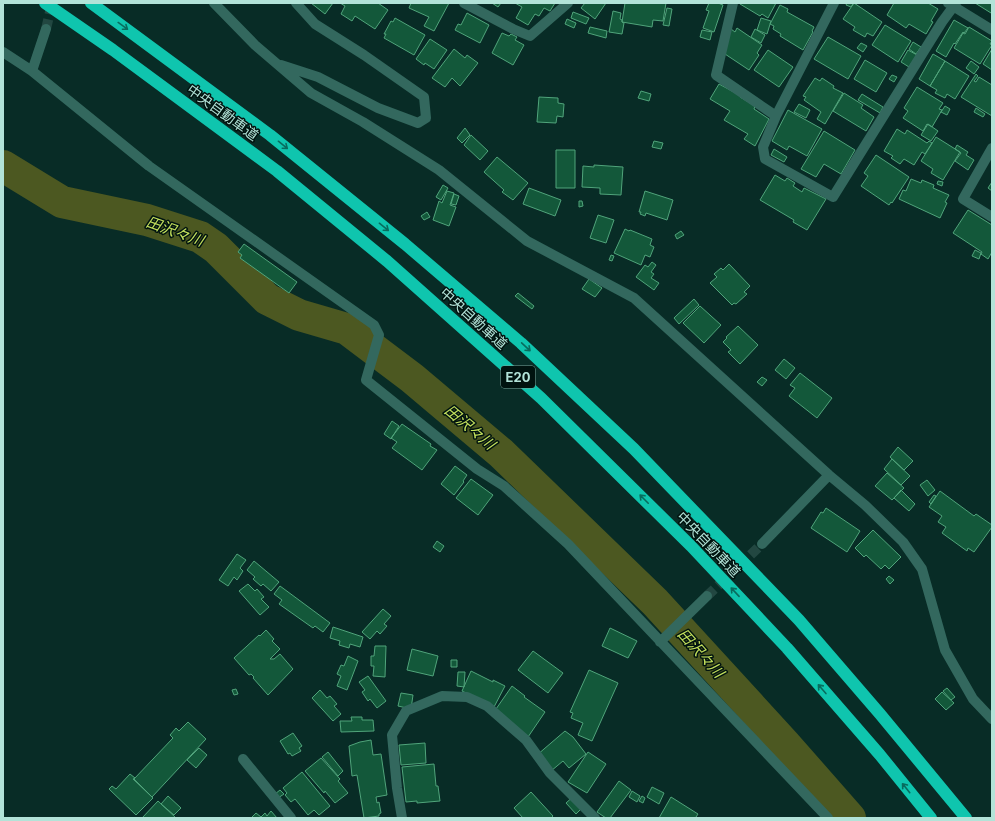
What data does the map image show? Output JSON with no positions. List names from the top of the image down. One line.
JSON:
{"streets":{"highway":["中央自動車道","E20"]},"water":["田沢々川"]}
